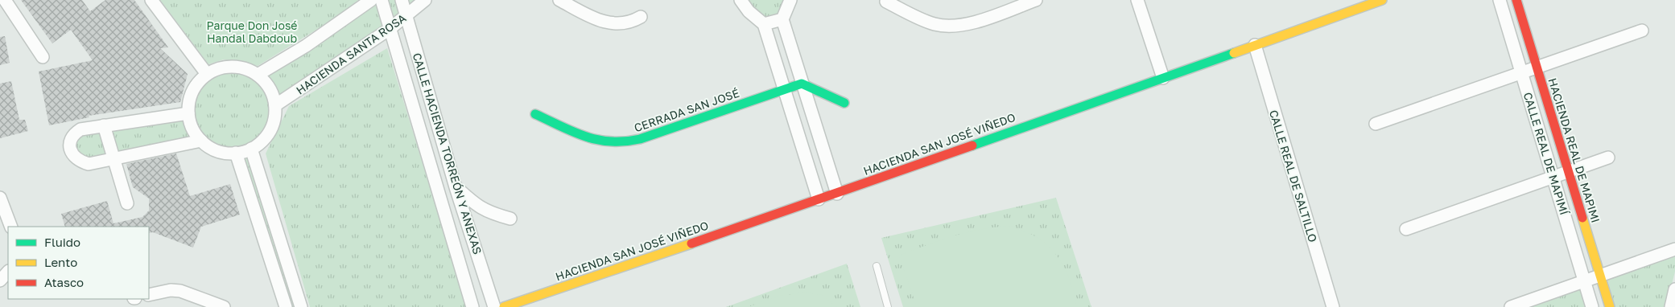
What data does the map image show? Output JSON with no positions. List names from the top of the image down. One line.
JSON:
{"streets":{"street":["HACIENDA SANTA ROSA","CERRADA SAN JOSÉ","HACIENDA SAN JOSÉ VIÑEDO","HACIENDA REAL DE MAPIMI","CALLE HACIENDA TORREÓN Y ANEXAS","CALLE REAL DE MAPIMÍ","CALLE REAL DE SALTILLO"]},"crossings":[["HACIENDA SANTA ROSA","CALLE HACIENDA TORREÓN Y ANEXAS"],["HACIENDA SAN JOSÉ VIÑEDO","CALLE REAL DE SALTILLO"]],"parks":["Parque Don José Handal Dabdoub"],"legend":["Fluido","Lento","Atasco"]}
